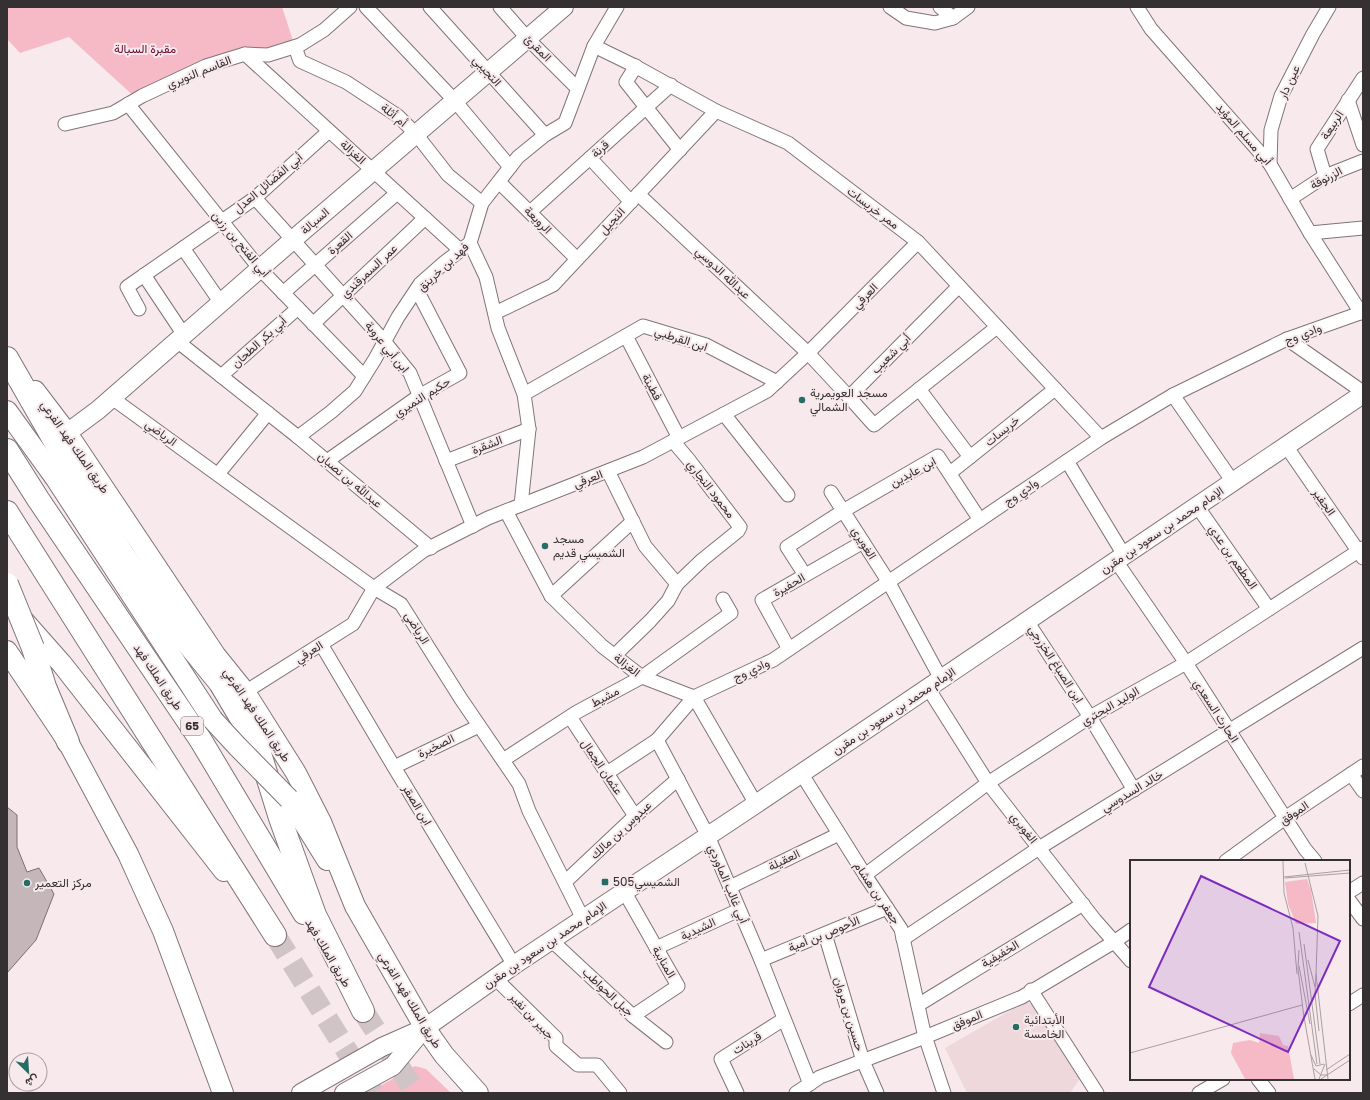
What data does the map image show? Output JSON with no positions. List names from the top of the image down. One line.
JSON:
{"streets":{"highway":["طريق الملك فهد","65"],"main road":["طريق الملك فهد الفرعي"],"street":["المقرئ","التجيبي","القاسم النويري","عين دار","أم أثلة","الربيعة","أبي مسلم المؤيد","قرنة","الغزالة","الزرنوقة","أبي الفضائل العدل","ممر خريسات","الرويعة","السبالة","النجيل","القعرة","أبي الفتح بن رزين","فهد بن خرينق","عمر السمرقندي","عبدالله الدوسي","العرفي","وادي وج","ابن القرطبي","أبي بكر الطحان","ابن أبي عروبة","أبي شعيب","فطينة","حكيم النميري","خريسات","الرياضي","الشقرة","ابن عابدين","عبدالله بن نصبان","محمود النجاري","الجفير","الإمام محمد بن سعود بن مقرن","الغويري","المطعم بن عدي","الحفيرة","ابن الصباغ الخزرجي","مشيط","الوليد البحتري","الحارث السعدي","الصخيرة","عثمان الجمال","خالد السدوسي","ابن الصقر","الموفق","عبدوس بن مالك","العقيلة","أبي غالب الماوردي","جعفر بن هشام","الشيدية","الأحوص بن أمية","الخفيفية","المنابية","جبل الحواطب","حسين بن مروان","جبير بن نفير","قرينات"]},"crossings":[["المقرئ","السبالة"],["المقرئ","فهد بن خرينق"],["التجيبي","السبالة"],["التجيبي","فهد بن خرينق"],["القاسم النويري","أم أثلة"],["القاسم النويري","الغزالة"],["القاسم النويري","أبي الفتح بن رزين"],["عين دار","أبي مسلم المؤيد"],["أم أثلة","السبالة"],["أم أثلة","فهد بن خرينق"],["الربيعة","الزرنوقة"],["أبي مسلم المؤيد","الزرنوقة"],["أبي مسلم المؤيد","وادي وج"],["قرنة","ممر خريسات"],["قرنة","الرويعة"],["قرنة","عبدالله الدوسي"],["الغزالة","أبي الفضائل العدل"],["الغزالة","السبالة"],["الغزالة","النجيل"],["الغزالة","القعرة"],["الغزالة","فهد بن خرينق"],["الغزالة","عمر السمرقندي"],["الغزالة","العرفي"],["الغزالة","وادي وج"],["الغزالة","ابن القرطبي"],["الغزالة","الشقرة"],["الغزالة","محمود النجاري"],["الغزالة","مشيط"],["أبي الفضائل العدل","أبي الفتح بن رزين"],["أبي الفضائل العدل","ابن أبي عروبة"],["أبي الفضائل العدل","عبدالله بن نصبان"],["ممر خريسات","النجيل"],["ممر خريسات","فهد بن خرينق"],["ممر خريسات","العرفي"],["ممر خريسات","وادي وج"],["ممر خريسات","أبي شعيب"],["ممر خريسات","خريسات"],["الرويعة","النجيل"],["الرويعة","فهد بن خرينق"],["السبالة","أبي الفتح بن رزين"],["السبالة","ابن أبي عروبة"],["السبالة","الرياضي"],["السبالة","طريق الملك فهد الفرعي"],["السبالة","عبدالله بن نصبان"],["النجيل","عبدالله الدوسي"],["القعرة","أبي الفتح بن رزين"],["القعرة","ابن أبي عروبة"],["أبي الفتح بن رزين","فهد بن خرينق"],["أبي الفتح بن رزين","عمر السمرقندي"],["أبي الفتح بن رزين","أبي بكر الطحان"],["فهد بن خرينق","ابن أبي عروبة"],["فهد بن خرينق","حكيم النميري"],["فهد بن خرينق","عبدالله بن نصبان"],["عمر السمرقندي","ابن أبي عروبة"],["عبدالله الدوسي","العرفي"],["العرفي","ابن القرطبي"],["العرفي","ابن أبي عروبة"],["العرفي","فطينة"],["العرفي","الرياضي"],["العرفي","طريق الملك فهد الفرعي"],["العرفي","عبدالله بن نصبان"],["العرفي","محمود النجاري"],["العرفي","ابن الصقر"],["وادي وج","ابن عابدين"],["وادي وج","الغويري"],["وادي وج","الحفيرة"],["وادي وج","الحارث السعدي"],["ابن القرطبي","فطينة"],["أبي بكر الطحان","عبدالله بن نصبان"],["ابن أبي عروبة","حكيم النميري"],["ابن أبي عروبة","الشقرة"],["فطينة","محمود النجاري"],["حكيم النميري","عبدالله بن نصبان"],["خريسات","ابن عابدين"],["الرياضي","الإمام محمد بن سعود بن مقرن"],["الرياضي","مشيط"],["الرياضي","الصخيرة"],["الرياضي","عبدوس بن مالك"],["طريق الملك فهد الفرعي","الإمام محمد بن سعود بن مقرن"],["ابن عابدين","الغويري"],["الجفير","الإمام محمد بن سعود بن مقرن"],["الجفير","الوليد البحتري"],["الإمام محمد بن سعود بن مقرن","الغويري"],["الإمام محمد بن سعود بن مقرن","المطعم بن عدي"],["الإمام محمد بن سعود بن مقرن","ابن الصباغ الخزرجي"],["الإمام محمد بن سعود بن مقرن","الحارث السعدي"],["الإمام محمد بن سعود بن مقرن","ابن الصقر"],["الإمام محمد بن سعود بن مقرن","أبي غالب الماوردي"],["الإمام محمد بن سعود بن مقرن","جعفر بن هشام"],["الإمام محمد بن سعود بن مقرن","المنابية"],["الإمام محمد بن سعود بن مقرن","جبل الحواطب"],["الإمام محمد بن سعود بن مقرن","جبير بن نفير"],["الغويري","الحفيرة"],["الغويري","الوليد البحتري"],["الغويري","خالد السدوسي"],["الغويري","الموفق"],["الغويري","الخفيفية"],["المطعم بن عدي","الوليد البحتري"],["ابن الصباغ الخزرجي","الوليد البحتري"],["ابن الصباغ الخزرجي","خالد السدوسي"],["مشيط","عثمان الجمال"],["الوليد البحتري","الحارث السعدي"],["الوليد البحتري","جعفر بن هشام"],["الحارث السعدي","خالد السدوسي"],["الحارث السعدي","الموفق"],["الصخيرة","ابن الصقر"],["عثمان الجمال","عبدوس بن مالك"],["خالد السدوسي","جعفر بن هشام"],["الموفق","أبي غالب الماوردي"],["الموفق","جعفر بن هشام"],["الموفق","حسين بن مروان"],["عبدوس بن مالك","أبي غالب الماوردي"],["العقيلة","أبي غالب الماوردي"],["العقيلة","جعفر بن هشام"],["أبي غالب الماوردي","الشيدية"],["أبي غالب الماوردي","الأحوص بن أمية"],["أبي غالب الماوردي","قرينات"],["جعفر بن هشام","الأحوص بن أمية"],["جعفر بن هشام","الخفيفية"],["الشيدية","المنابية"],["الأحوص بن أمية","حسين بن مروان"],["المنابية","جبل الحواطب"]],"parks":["مقبرة السبالة"],"places":{"other":["مسجد العويمرية الشمالي","مسجد الشميسي قديم","مركز التعمير","الأبتدائية الخامسة"],"transit":["الشميسي505"]},"north":"bottom right"}
